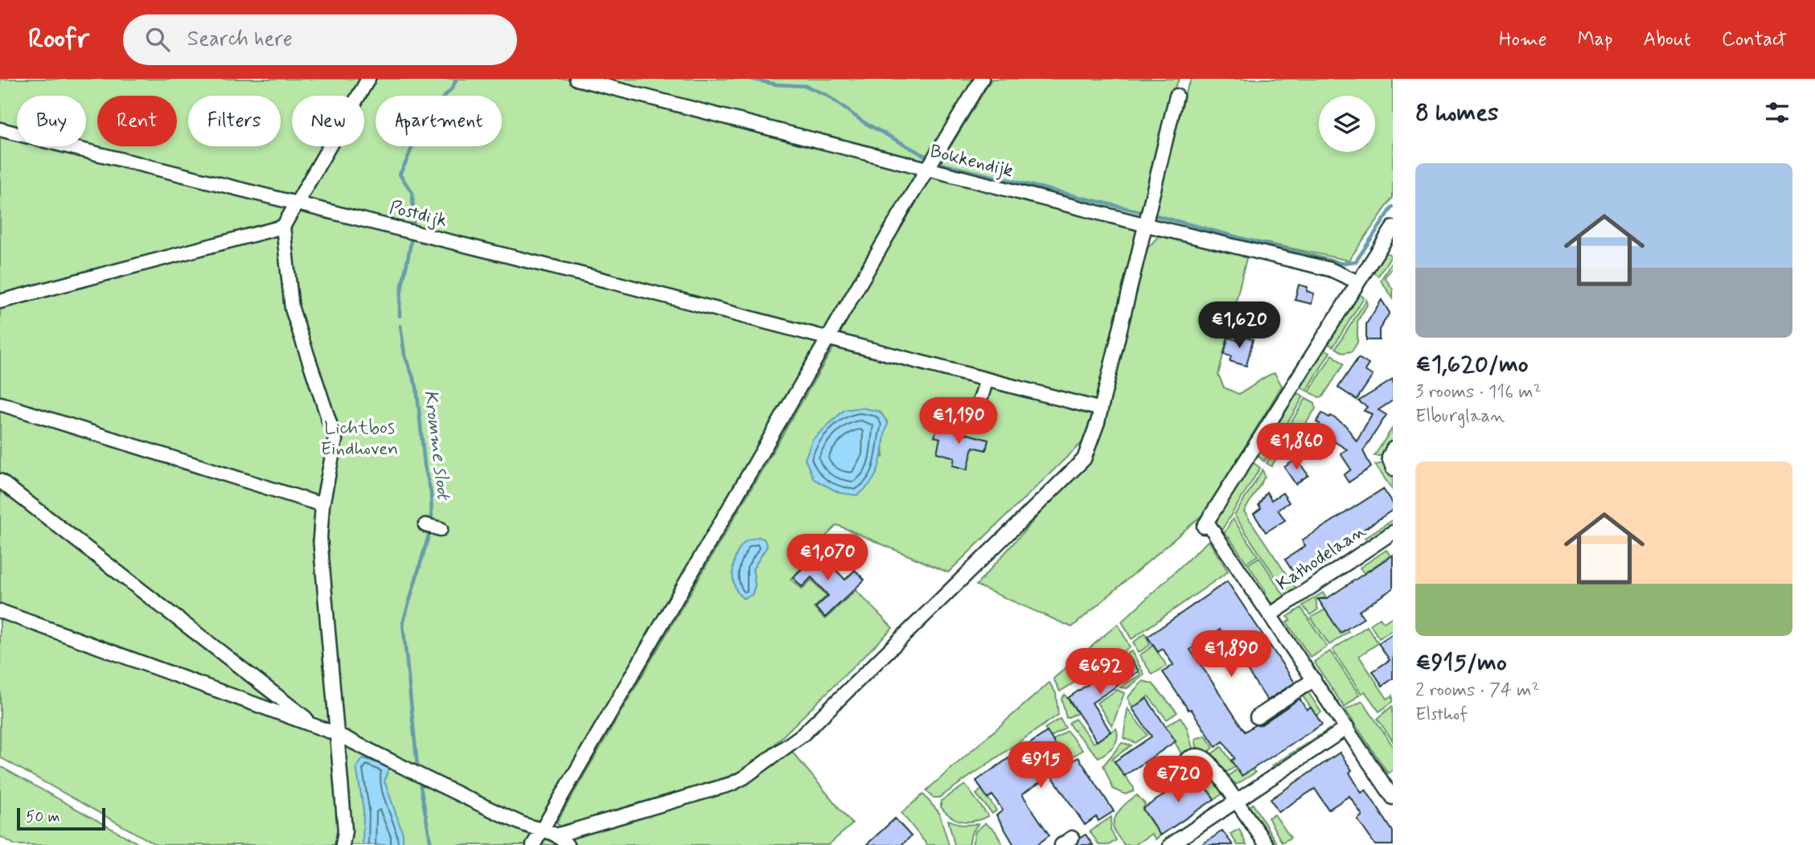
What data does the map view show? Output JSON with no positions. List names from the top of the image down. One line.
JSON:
{"streets":{"street":["Bokkendijk","Postdijk","Kathodelaan"]},"water":["Kromme sloot"],"parks":["Lichtbos Eindhoven"],"scale_bar":"50 m","page":{"header":"Roofr","search":"Search here","nav":["Home","Map","About","Contact"],"heading":"8 homes","chip":["Buy","Rent","Filters","New","Apartment"],"list":[{"name":"€1,620/mo","note":"3 rooms · 116 m² · Elburglaan"},{"name":"€915/mo","note":"2 rooms · 74 m² · Elsthof"}],"price":["€1,620","€1,190","€1,860","€1,070","€1,890","€692","€915","€720"],"scale":"50 m"}}
